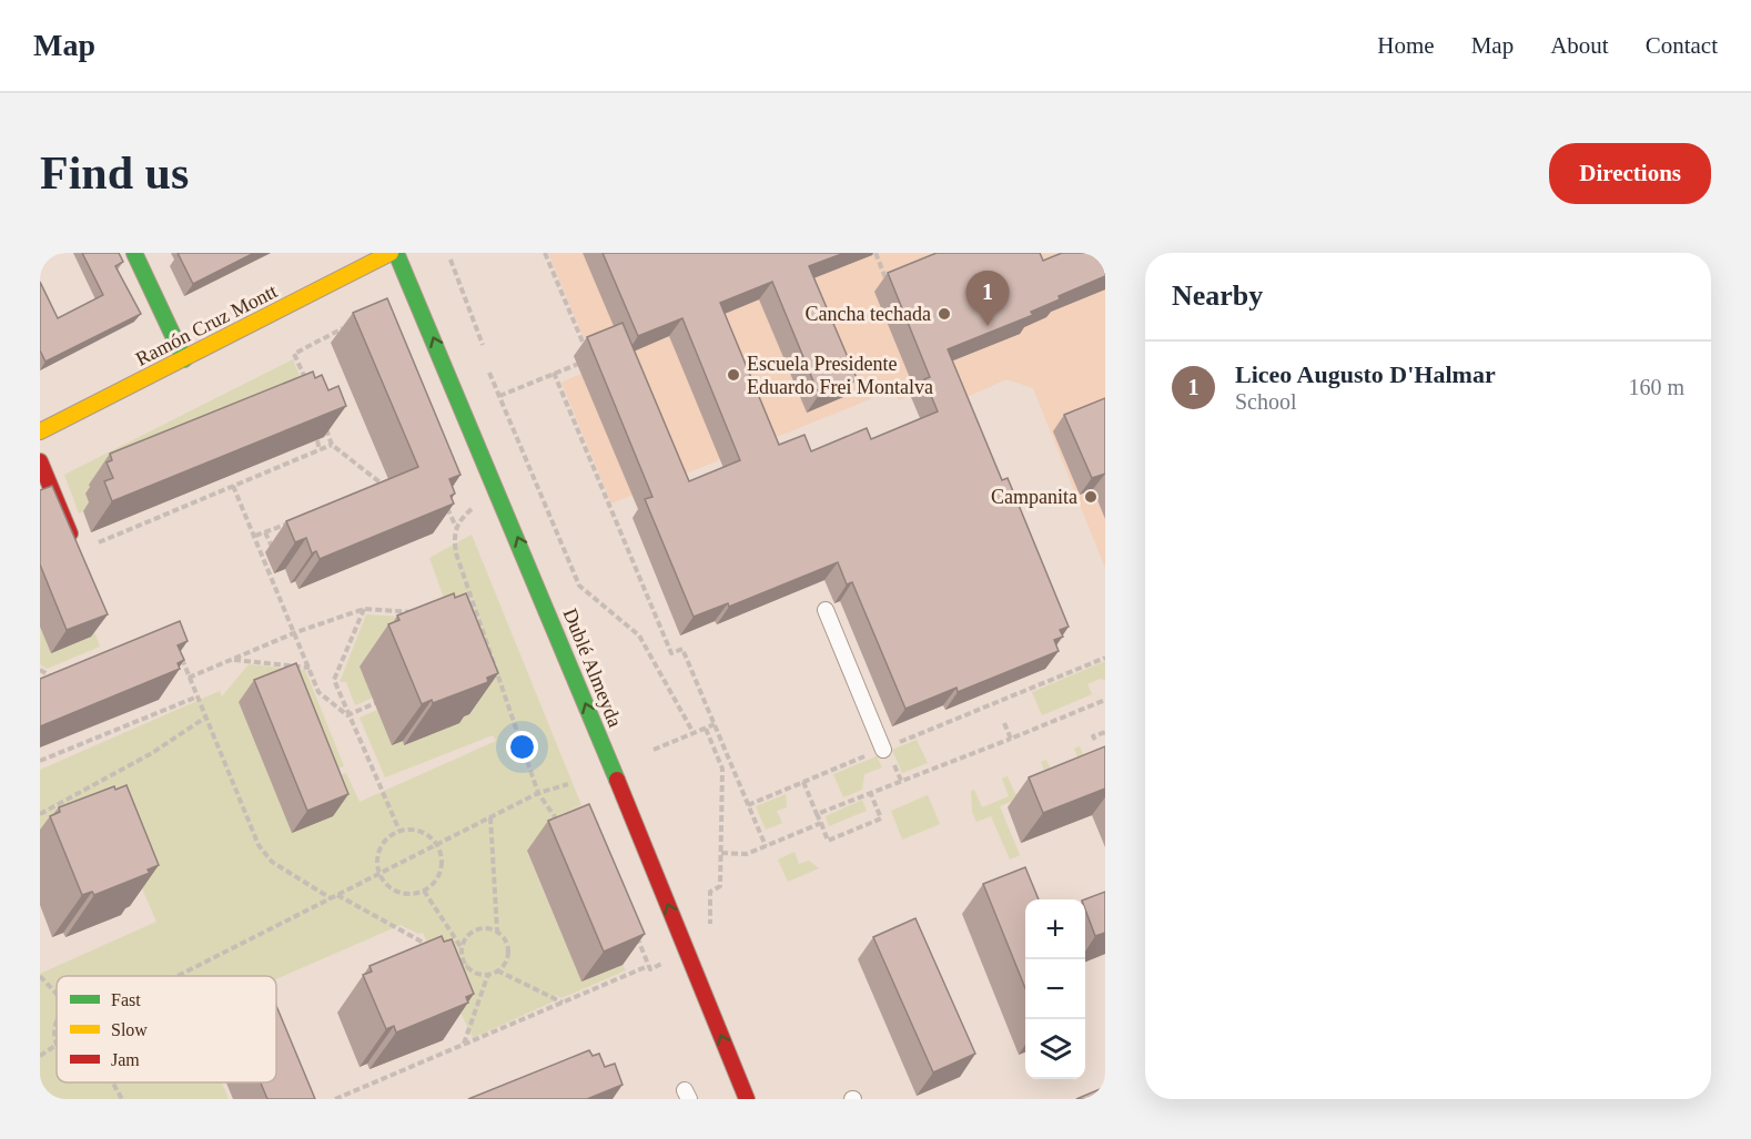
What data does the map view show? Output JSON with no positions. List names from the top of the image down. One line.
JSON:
{"streets":{"main road":["Ramón Cruz Montt","Dublé Almeyda"]},"one_way":["Dublé Almeyda"],"places":["Cancha techada","Escuela Presidente Eduardo Frei Montalva","Campanita"],"legend":["Fast","Slow","Jam"],"page":{"header":"Map","nav":["Home","Map","About","Contact"],"buttons":"Directions","title":"Find us","heading":"Nearby","pins":"1","list":[{"mark":"1","name":"Liceo Augusto D'Halmar","note":"School","value":"160 m"}],"map_buttons":["+","−"]}}
